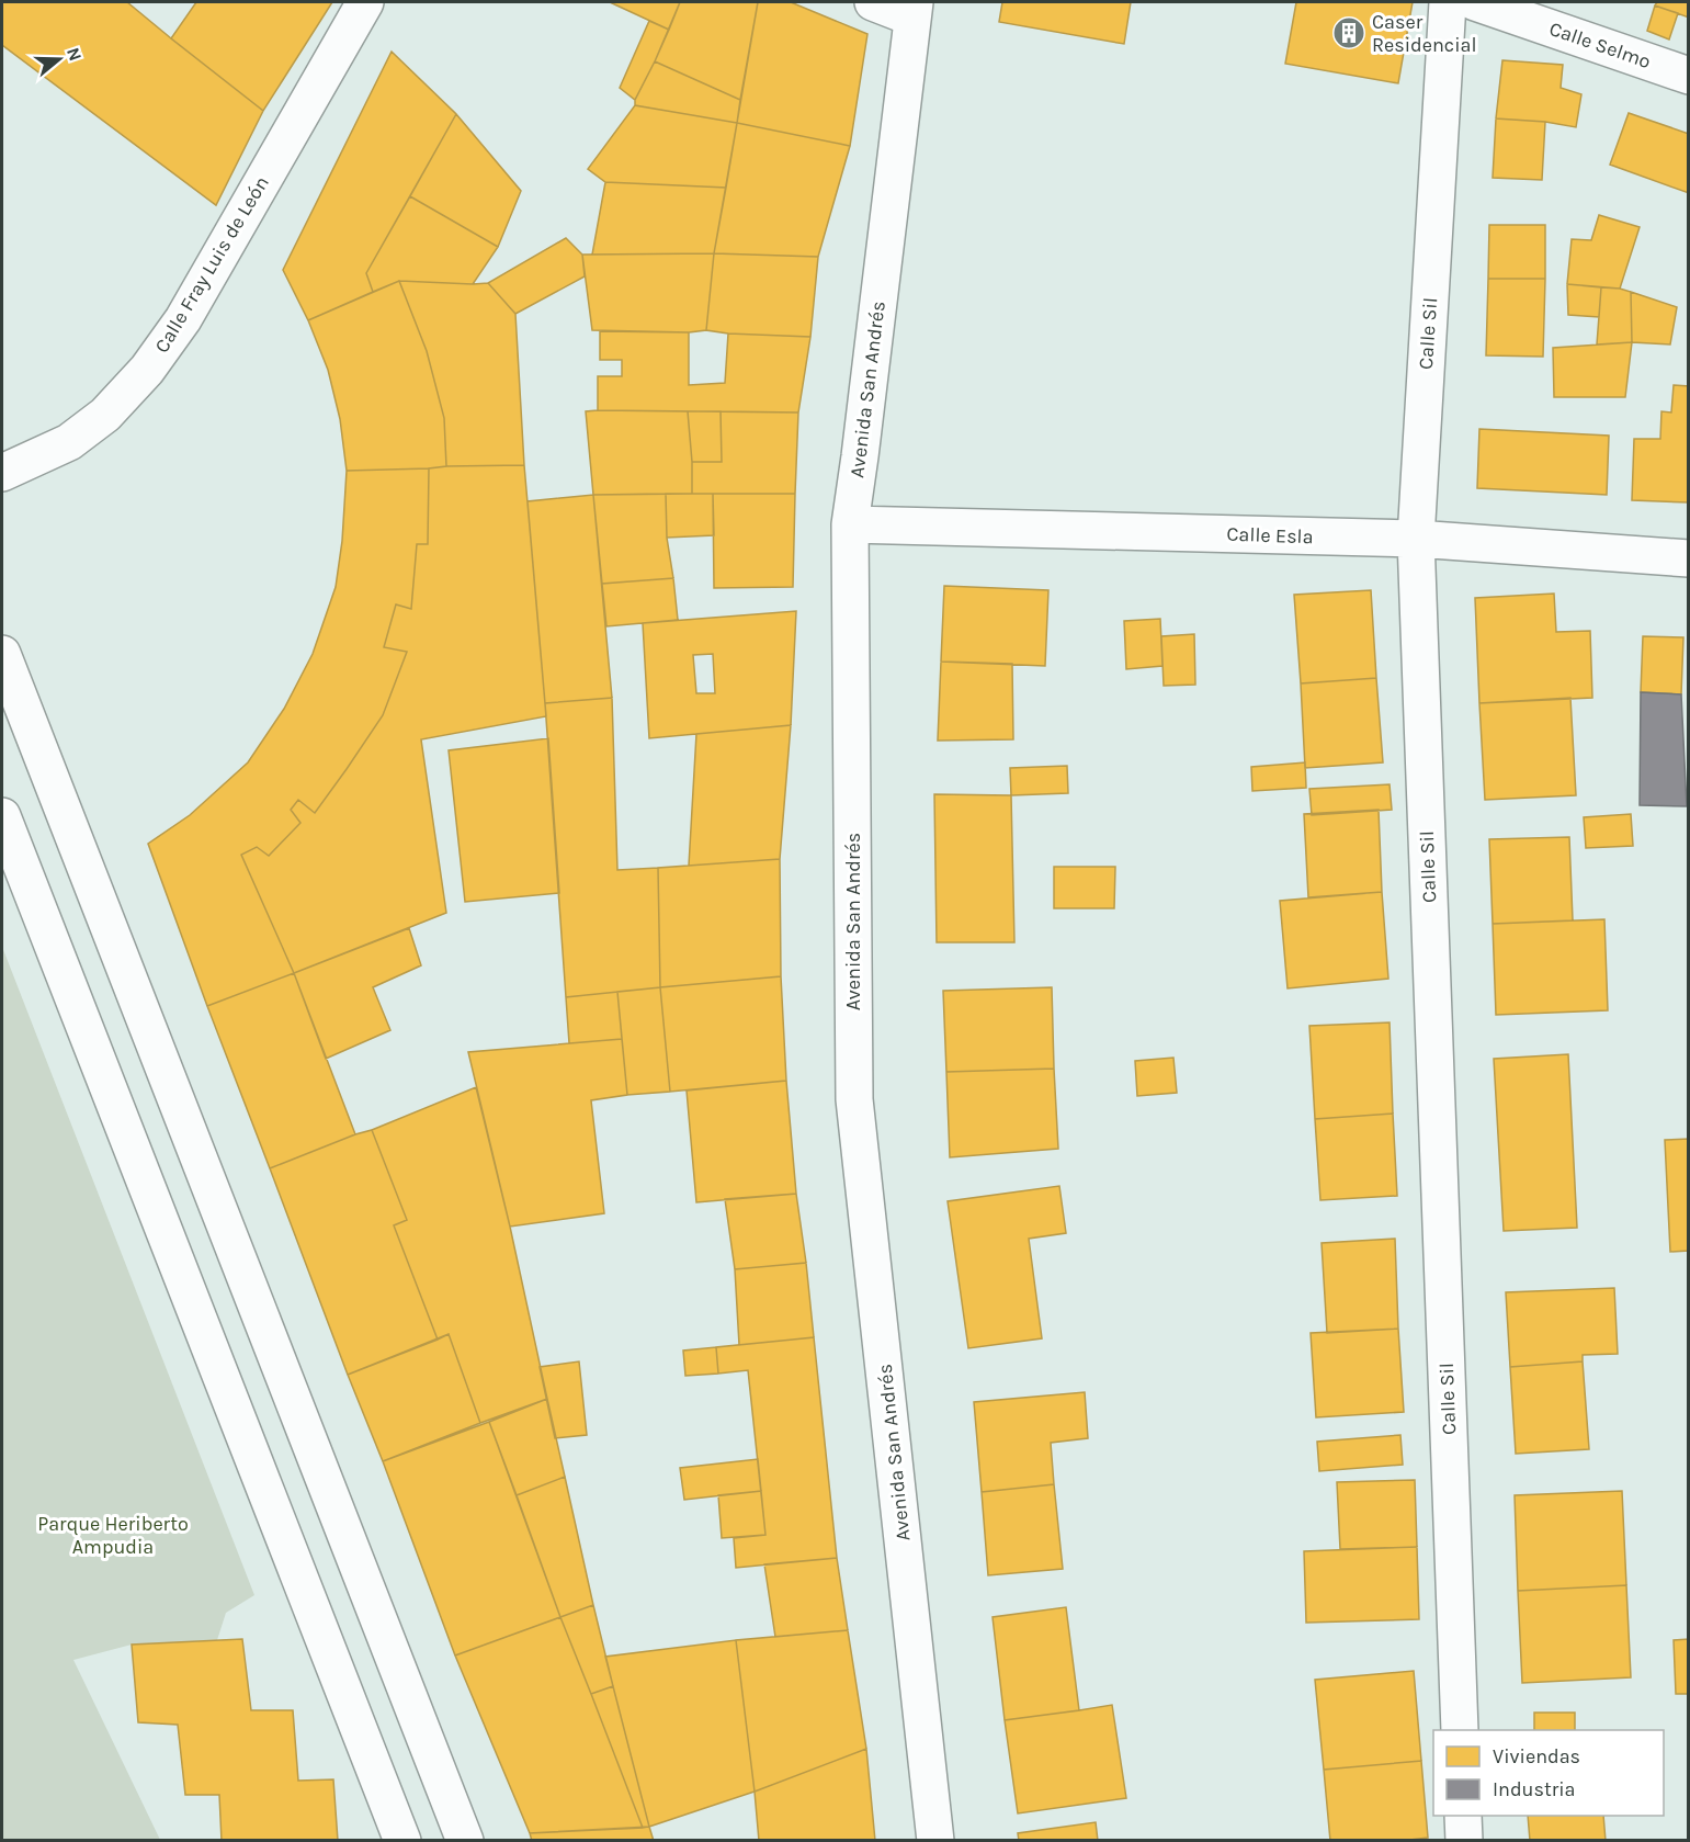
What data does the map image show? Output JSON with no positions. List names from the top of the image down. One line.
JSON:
{"streets":{"street":["Calle Selmo","Calle Fray Luis de León","Calle Sil","Avenida San Andrés","Calle Esla"]},"crossings":[["Calle Sil","Calle Esla"],["Avenida San Andrés","Calle Esla"]],"parks":["Parque Heriberto Ampudia"],"places":{"building":["Caser Residencial"]},"legend":["Viviendas","Industria"],"north":"right"}
